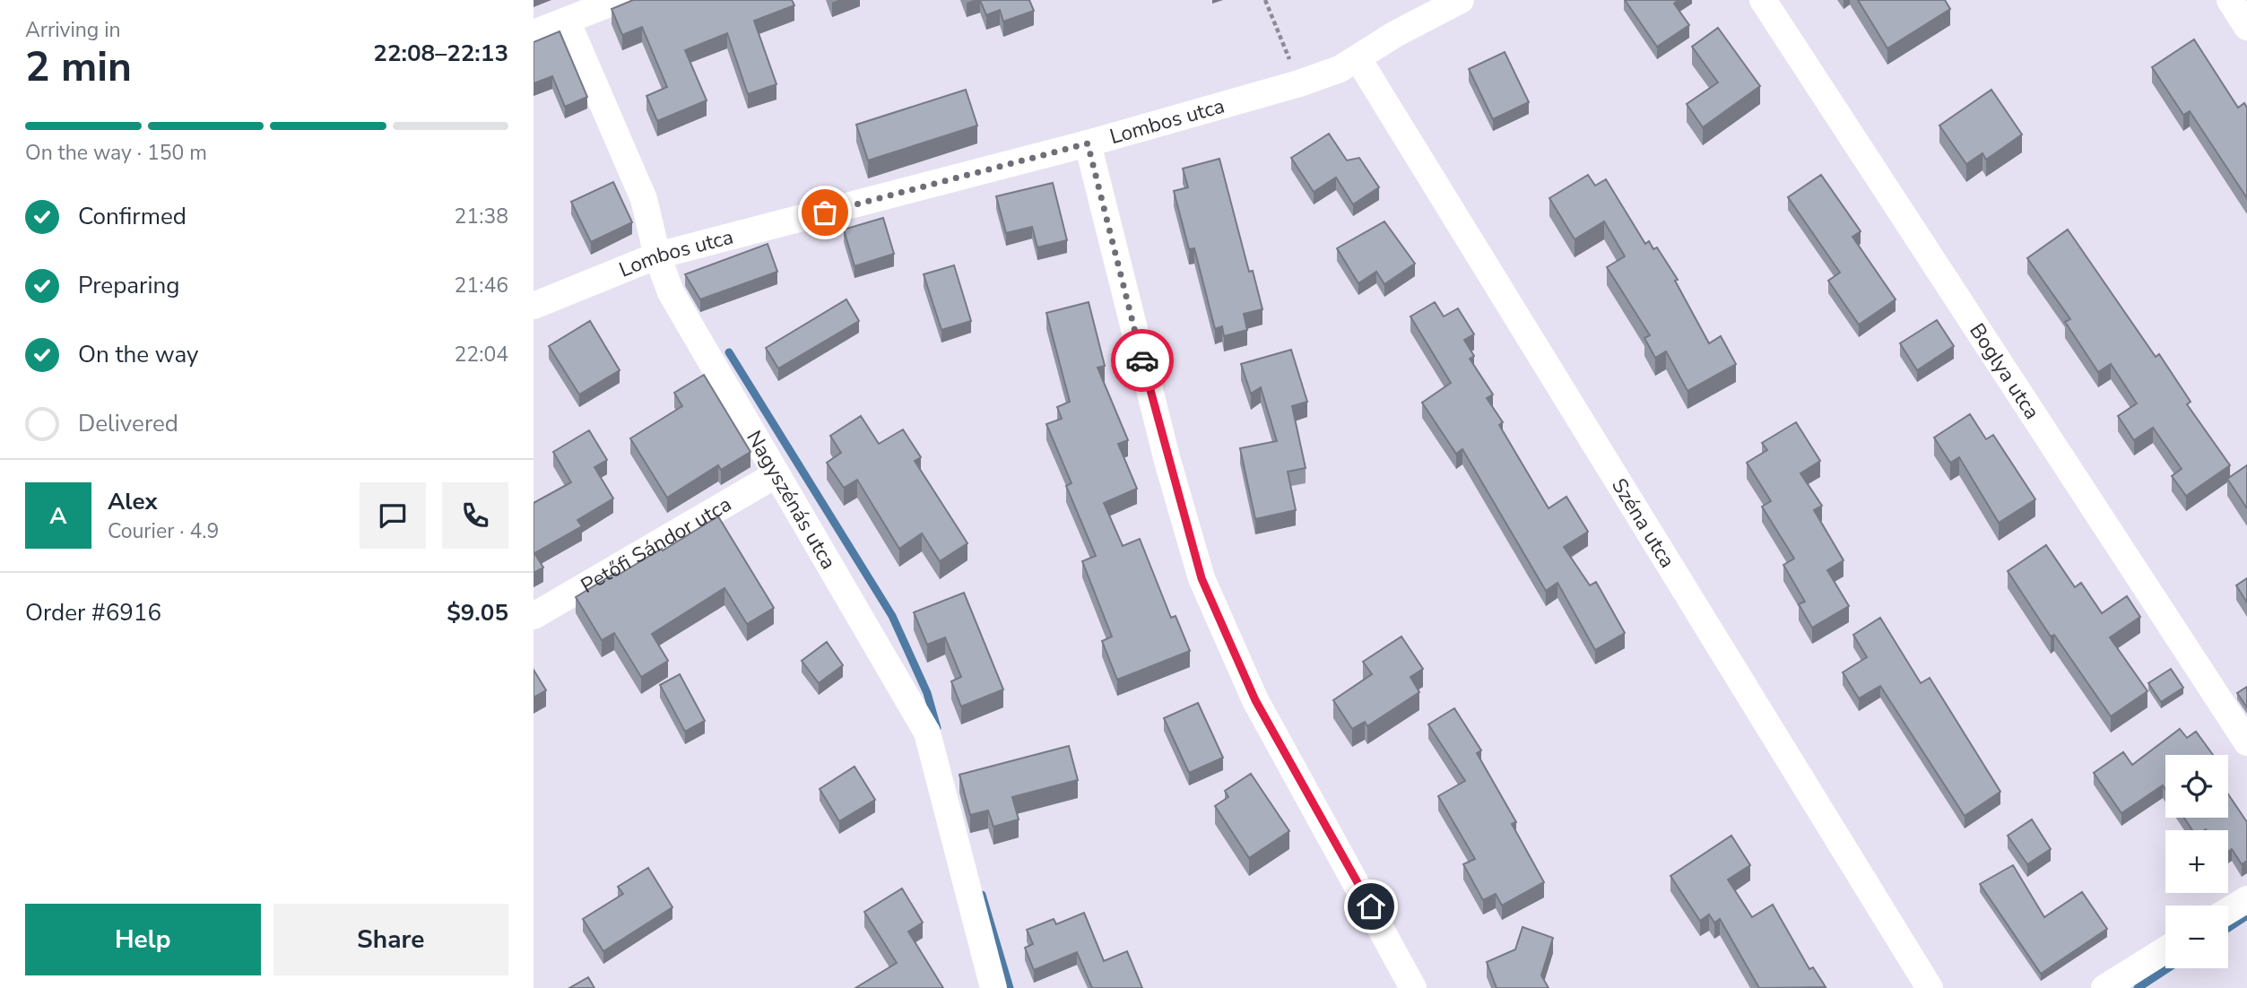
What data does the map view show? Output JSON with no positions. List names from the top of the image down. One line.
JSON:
{"streets":{"street":["Lombos utca","Boglya utca","Nagyszénás utca","Széna utca","Petőfi Sándor utca"]},"crossings":[["Lombos utca","Nagyszénás utca"],["Lombos utca","Széna utca"],["Nagyszénás utca","Petőfi Sándor utca"]],"page":{"heading":["2 min","Arriving in","22:08–22:13"],"panel":["Alex","Courier · 4.9","Order #6916","$9.05"],"bar":"On the way · 150 m","list":[["Confirmed","21:38"],["Preparing","21:46"],["On the way","22:04"],"Delivered"],"round":"A","map_buttons":["+","−"],"buttons":["Help","Share"]}}
